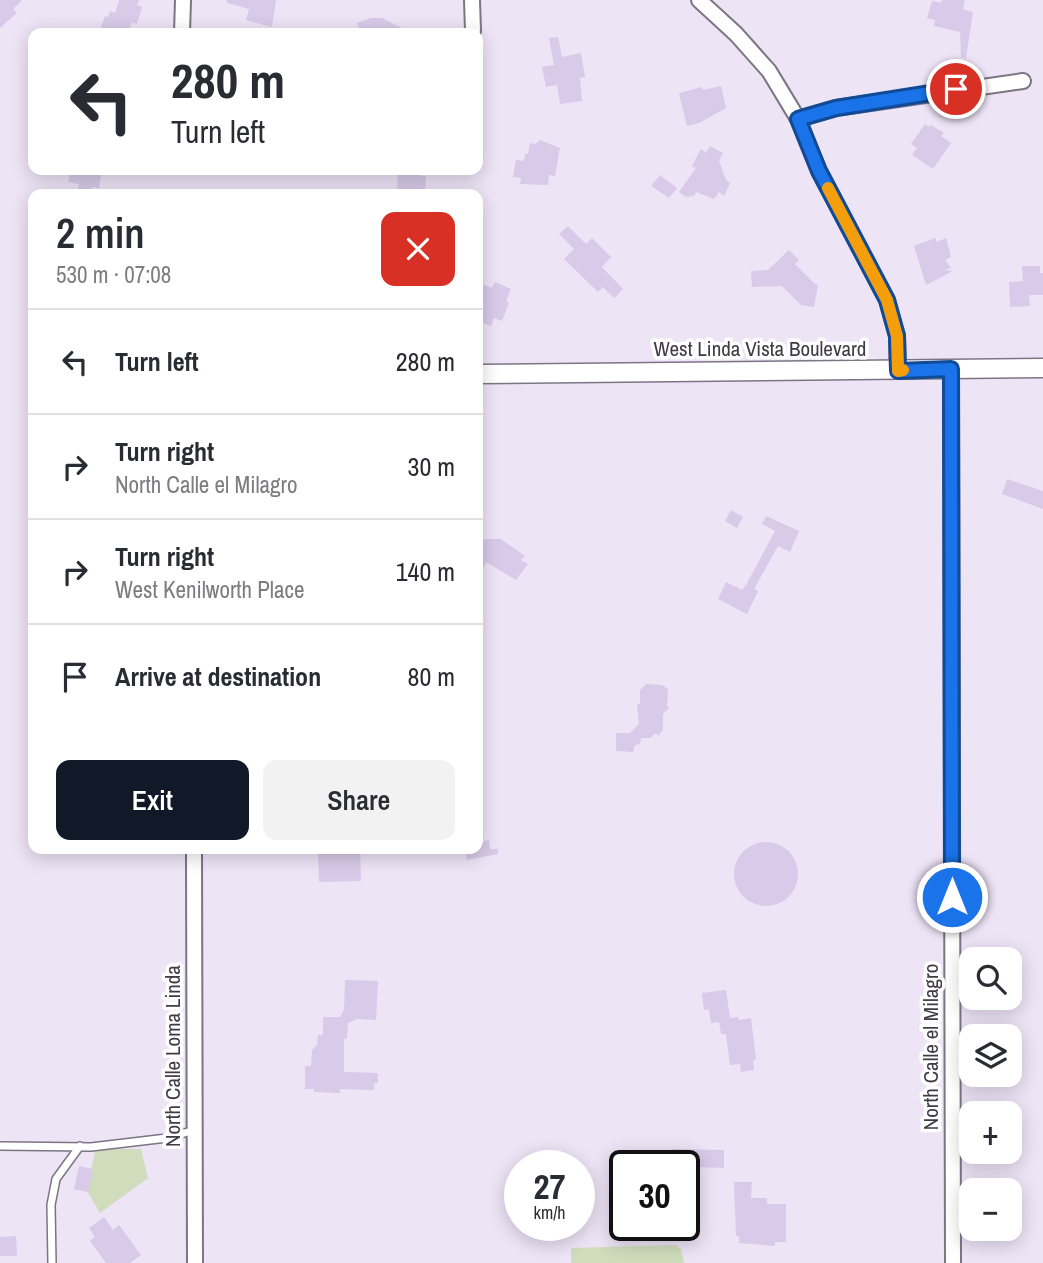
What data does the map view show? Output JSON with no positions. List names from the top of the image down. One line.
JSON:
{"streets":{"street":["West Linda Vista Boulevard","North Calle el Milagro","North Calle Loma Linda"]},"crossings":[["West Linda Vista Boulevard","North Calle el Milagro"]],"page":{"turn":["280 m","Turn left"],"heading":["2 min","530 m · 07:08"],"list":[{"name":"Turn left","value":"280 m"},{"name":"Turn right","note":"North Calle el Milagro","value":"30 m"},{"name":"Turn right","note":"West Kenilworth Place","value":"140 m"},{"name":"Arrive at destination","value":"80 m"}],"buttons":["Exit","Share"],"map_buttons":["+","−"],"speed":"27 km/h","limit":"30"}}
